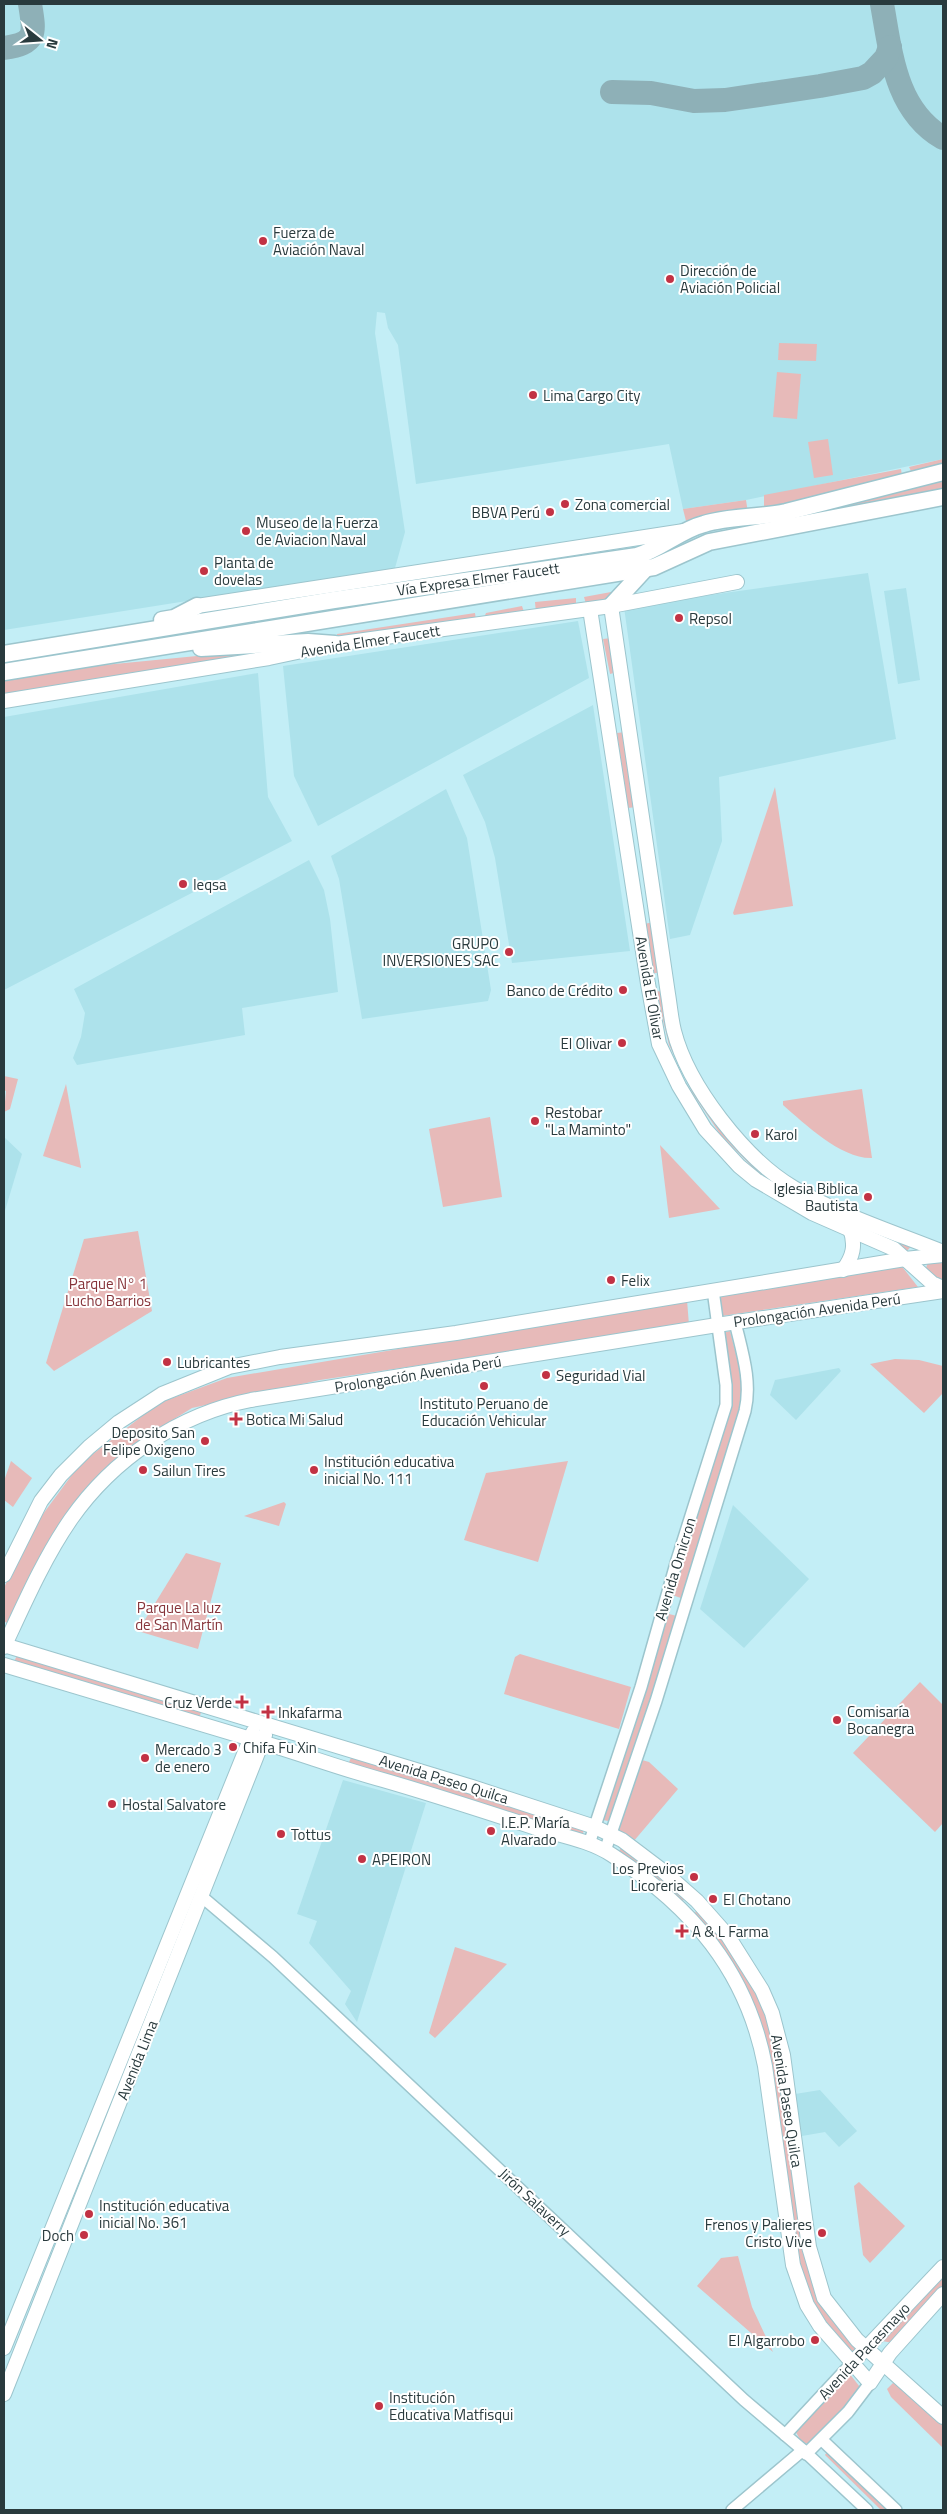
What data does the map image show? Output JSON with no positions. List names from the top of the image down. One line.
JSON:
{"streets":{"highway":["Vía Expresa Elmer Faucett"],"main road":["Avenida Elmer Faucett","Avenida El Olivar","Prolongación Avenida Perú","Avenida Paseo Quilca","Avenida Lima","Avenida Pacasmayo"],"street":["Avenida Omicron","Jirón Salaverry"]},"crossings":[["Avenida Elmer Faucett","Avenida El Olivar"],["Avenida El Olivar","Prolongación Avenida Perú"],["Prolongación Avenida Perú","Avenida Omicron"],["Prolongación Avenida Perú","Avenida Paseo Quilca"],["Avenida Omicron","Avenida Paseo Quilca"],["Avenida Paseo Quilca","Avenida Lima"],["Avenida Paseo Quilca","Avenida Pacasmayo"],["Avenida Lima","Jirón Salaverry"],["Jirón Salaverry","Avenida Pacasmayo"]],"parks":["Parque N° 1 Lucho Barrios","Parque La luz de San Martín"],"places":{"other":["Fuerza de Aviación Naval","Dirección de Aviación Policial","Lima Cargo City","Zona comercial","BBVA Perú","Museo de la Fuerza de Aviacion Naval","Planta de dovelas","Repsol","Ieqsa","GRUPO INVERSIONES SAC","Banco de Crédito","El Olivar","Restobar \"La Maminto\"","Karol","Iglesia Biblica Bautista","Felix","Lubricantes","Seguridad Vial","Instituto Peruano de Educación Vehicular","Deposito San Felipe Oxigeno","Sailun Tires","Institución educativa inicial No. 111","Comisaría Bocanegra","Chifa Fu Xin","Mercado 3 de enero","Hostal Salvatore","I.E.P. María Alvarado","Tottus","APEIRON","Los Previos Licoreria","El Chotano","Institución educativa inicial No. 361","Frenos y Palieres Cristo Vive","Doch","El Algarrobo","Institución Educativa Matfisqui"],"health":["Botica Mi Salud","Cruz Verde","Inkafarma","A & L Farma"]},"north":"right"}
